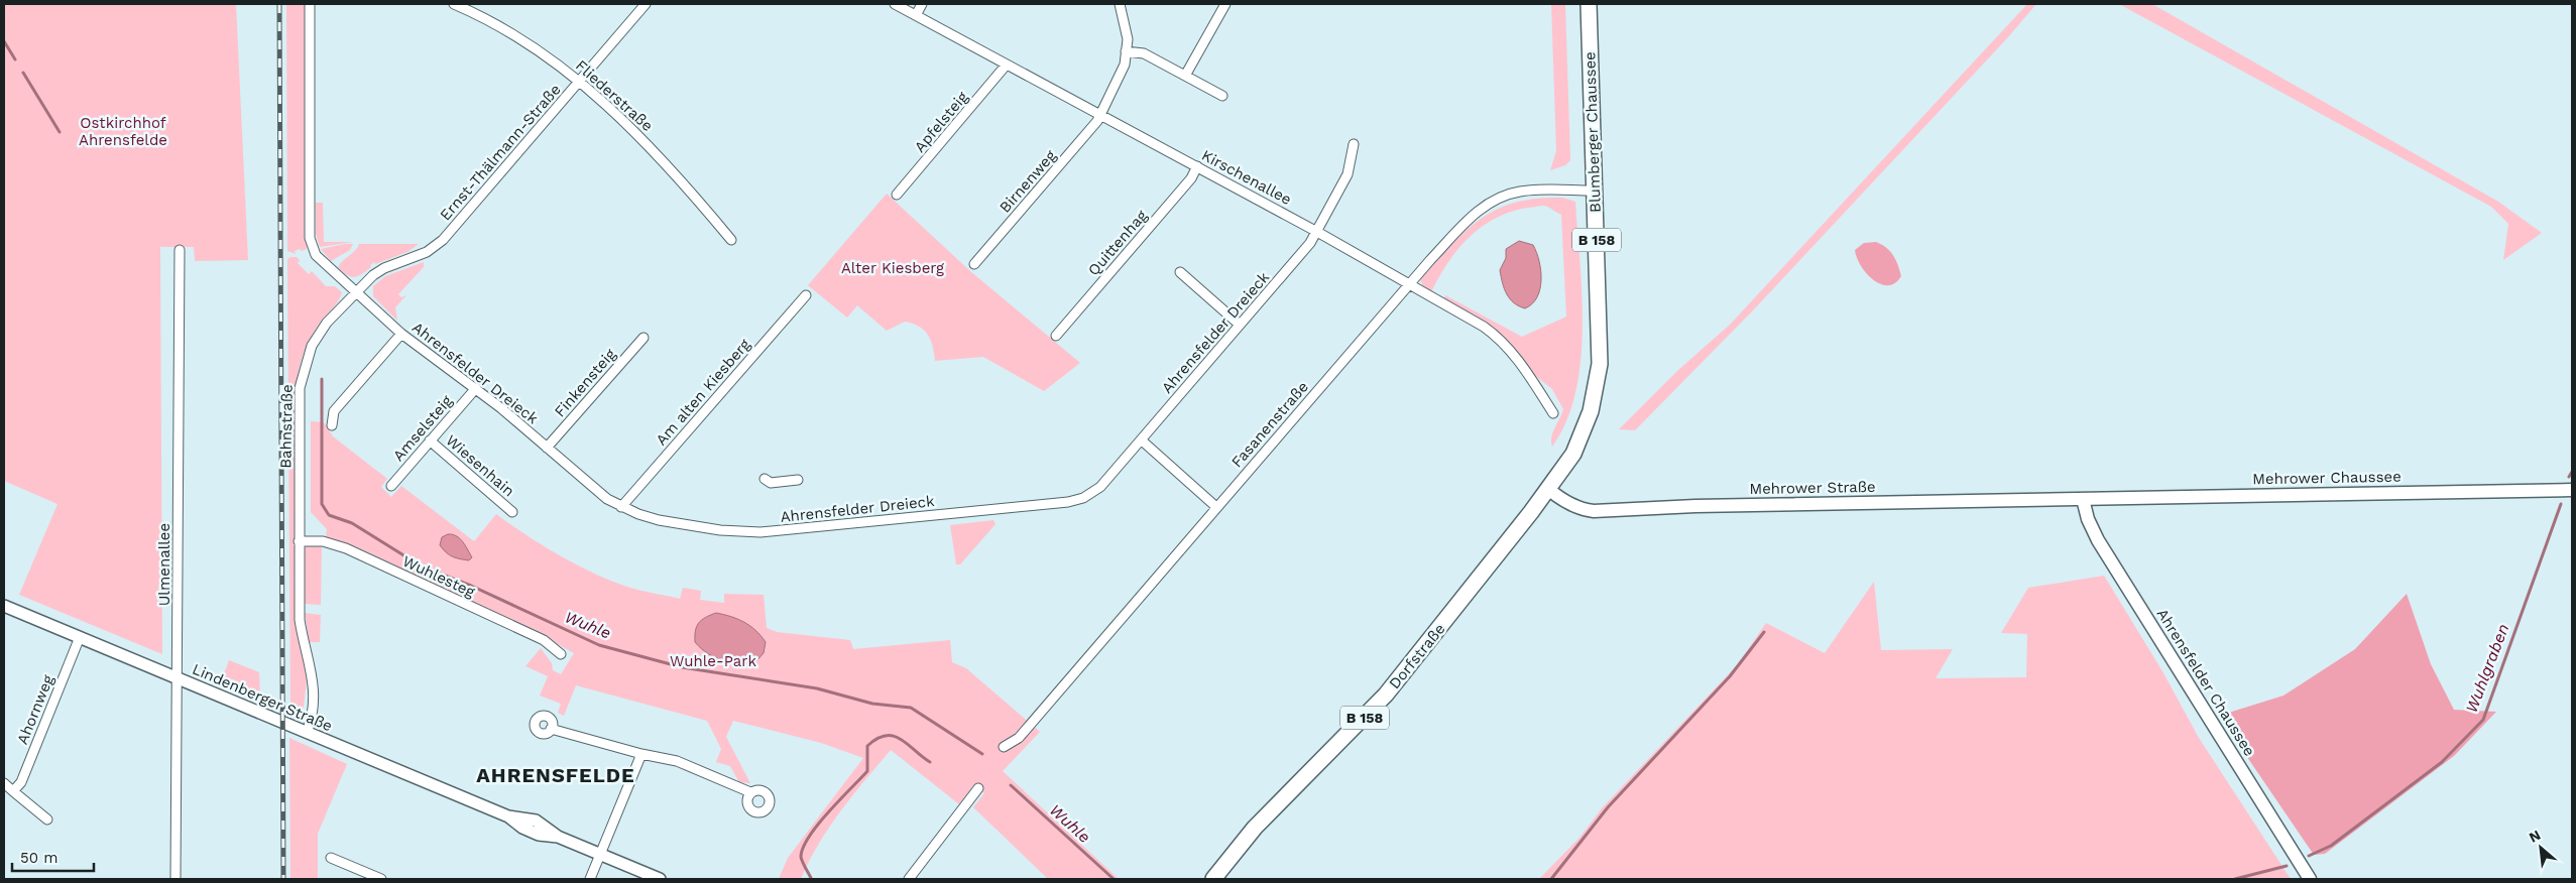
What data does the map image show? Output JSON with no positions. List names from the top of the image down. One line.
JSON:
{"streets":{"main road":["Blumberger Chaussee","B 158","Mehrower Chaussee","Mehrower Straße","Dorfstraße","Ahrensfelder Chaussee"],"street":["Fliederstraße","Apfelsteig","Ernst-Thälmann-Straße","Kirschenallee","Birnenweg","Quittenhag","Ahrensfelder Dreieck","Finkensteig","Am alten Kiesberg","Fasanenstraße","Bahnstraße","Amselsteig","Wiesenhain","Ulmenallee","Wuhlesteg","Lindenberger Straße","Ahornweg"]},"crossings":[["Fliederstraße","Ernst-Thälmann-Straße"],["Apfelsteig","Kirschenallee"],["Blumberger Chaussee","Fasanenstraße"],["Blumberger Chaussee","Mehrower Straße"],["Blumberger Chaussee","Dorfstraße"],["Ernst-Thälmann-Straße","Ahrensfelder Dreieck"],["Ernst-Thälmann-Straße","Bahnstraße"],["Kirschenallee","Birnenweg"],["Kirschenallee","Quittenhag"],["Kirschenallee","Ahrensfelder Dreieck"],["Kirschenallee","Fasanenstraße"],["Ahrensfelder Dreieck","Finkensteig"],["Ahrensfelder Dreieck","Am alten Kiesberg"],["Ahrensfelder Dreieck","Bahnstraße"],["Ahrensfelder Dreieck","Amselsteig"],["Bahnstraße","Wuhlesteg"],["Bahnstraße","Lindenberger Straße"],["Amselsteig","Wiesenhain"],["Mehrower Chaussee","Mehrower Straße"],["Mehrower Chaussee","Ahrensfelder Chaussee"],["Mehrower Straße","Dorfstraße"],["Mehrower Straße","Ahrensfelder Chaussee"],["Ulmenallee","Lindenberger Straße"],["Lindenberger Straße","Ahornweg"]],"districts":["AHRENSFELDE"],"water":["Wuhle","Wuhlgraben"],"parks":["Ostkirchhof Ahrensfelde","Alter Kiesberg","Wuhle-Park"],"scale_bar":"50 m","north":"top left"}
